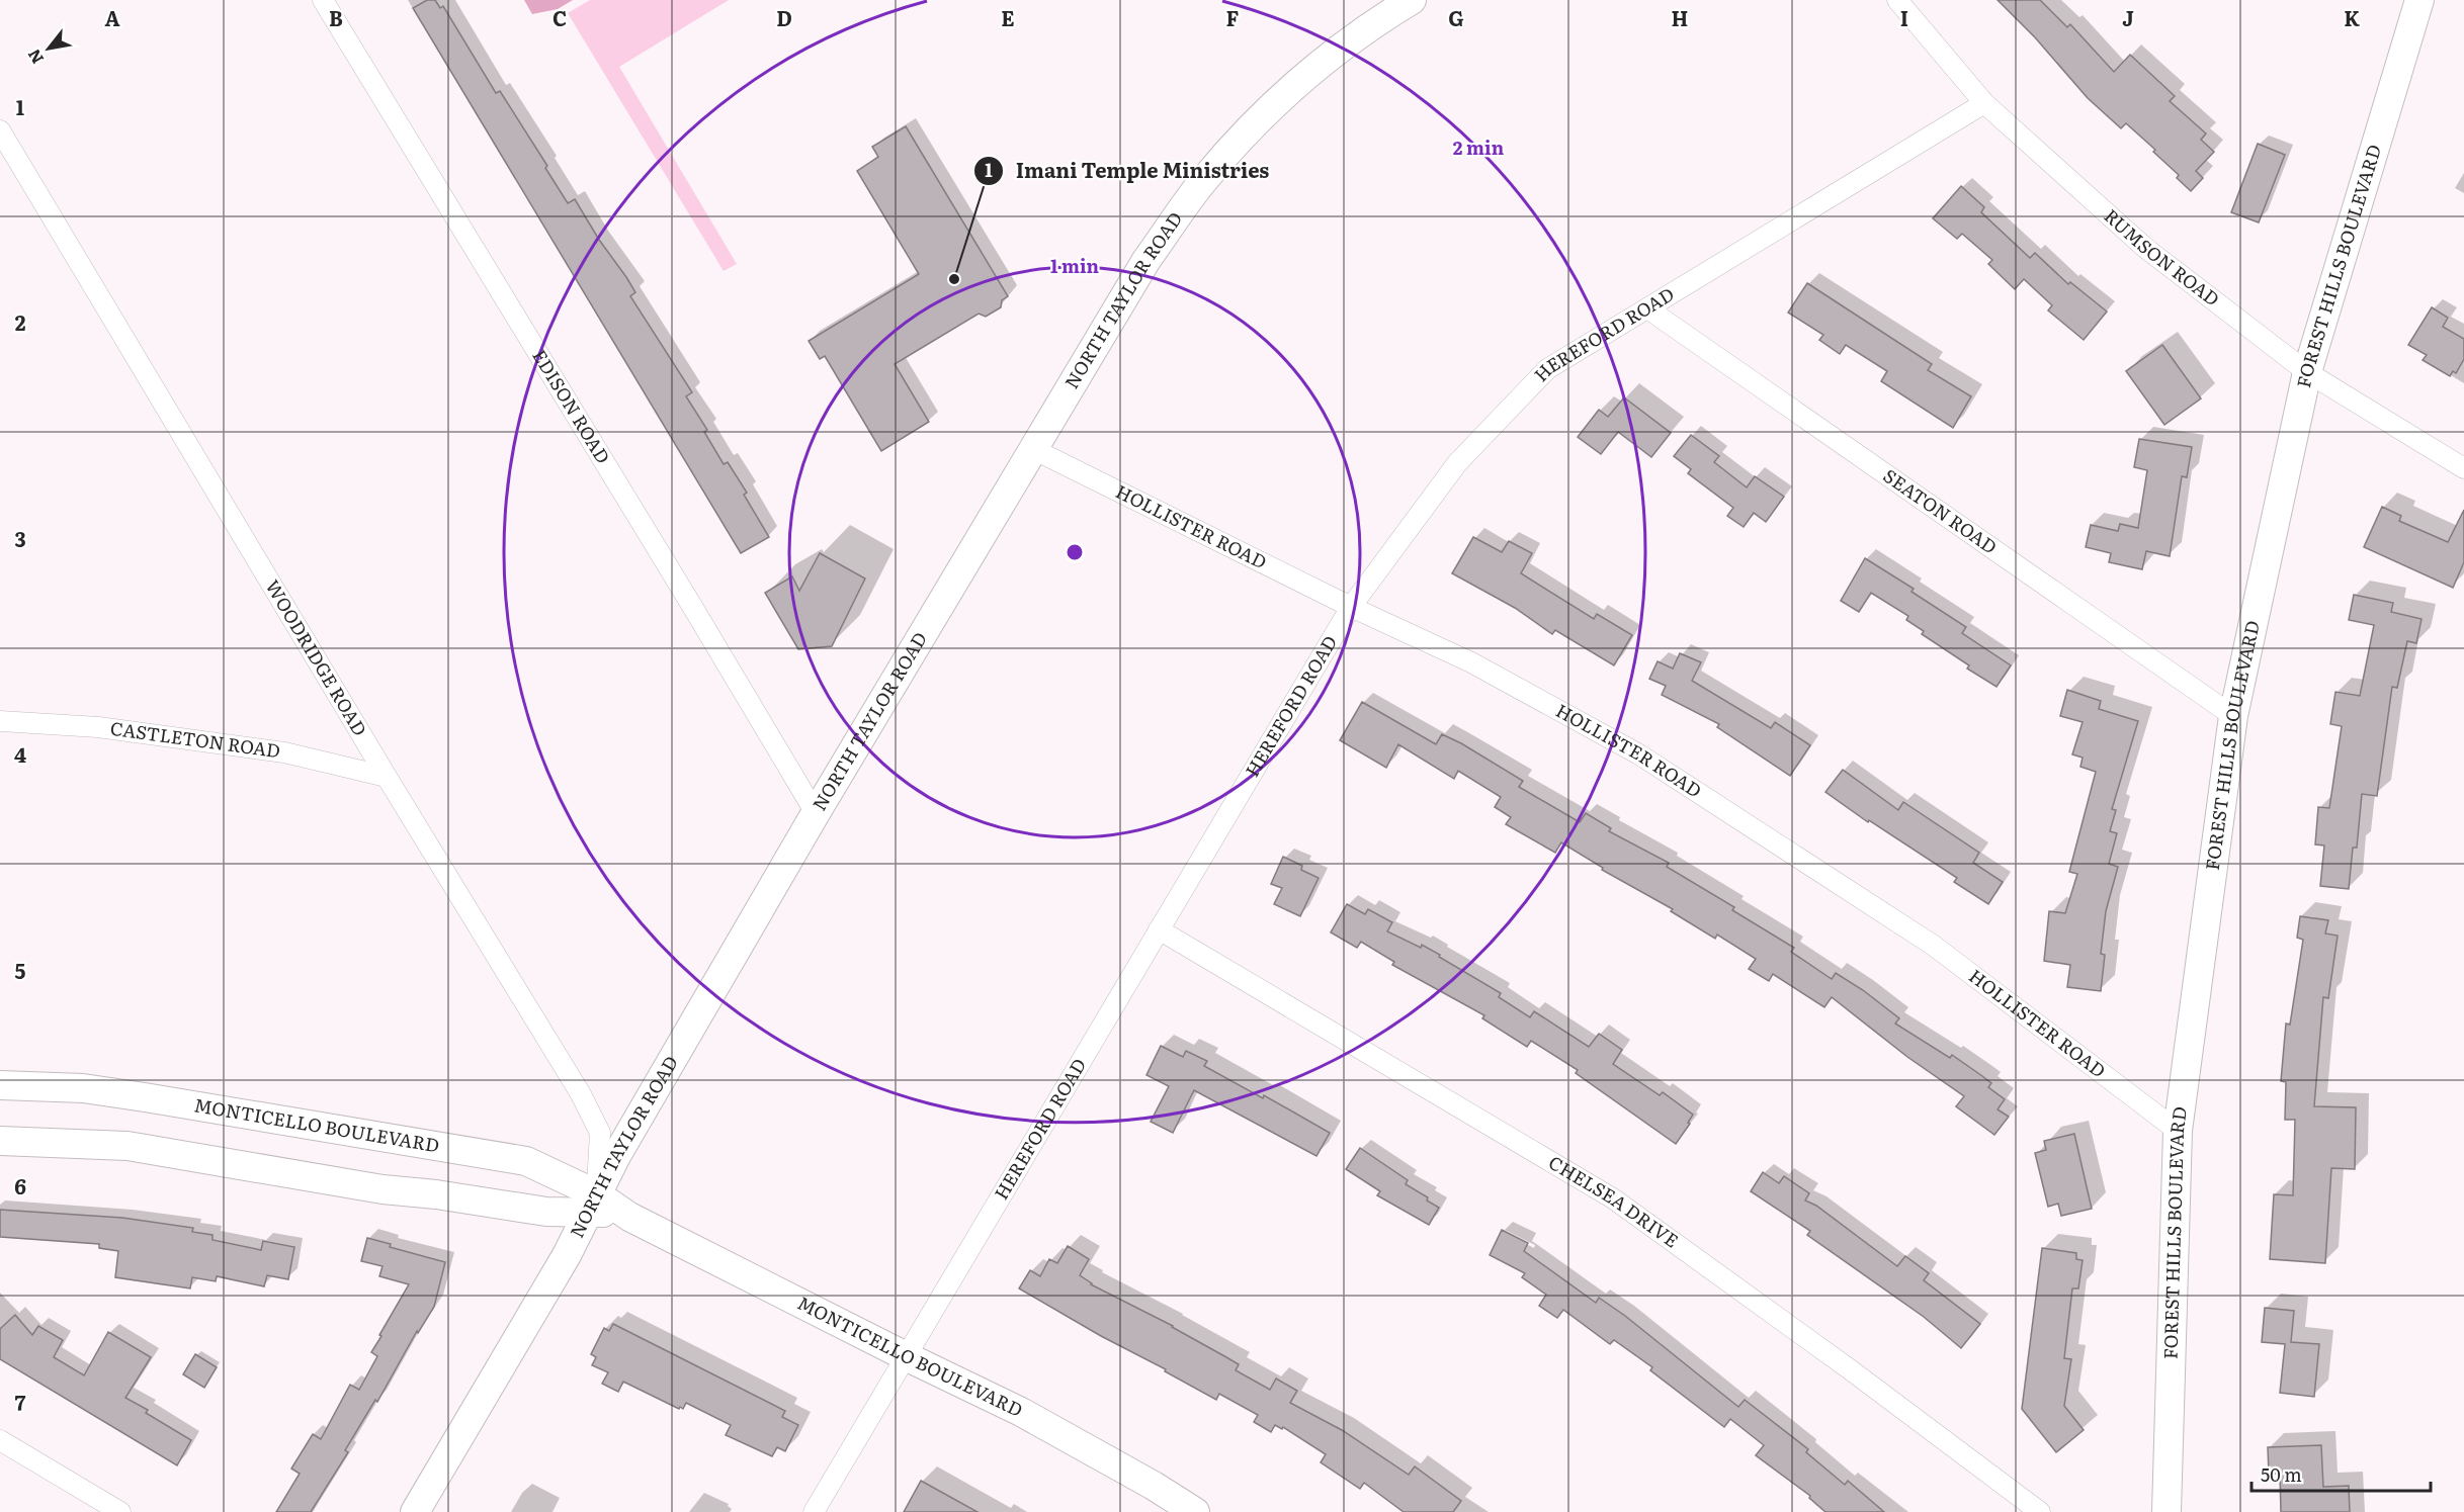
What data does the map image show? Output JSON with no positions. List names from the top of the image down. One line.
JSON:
{"streets":{"street":["RUMSON ROAD","FOREST HILLS BOULEVARD","NORTH TAYLOR ROAD","HEREFORD ROAD","EDISON ROAD","SEATON ROAD","HOLLISTER ROAD","WOODRIDGE ROAD","CASTLETON ROAD","MONTICELLO BOULEVARD","CHELSEA DRIVE"]},"crossings":[["RUMSON ROAD","FOREST HILLS BOULEVARD"],["RUMSON ROAD","HEREFORD ROAD"],["FOREST HILLS BOULEVARD","SEATON ROAD"],["FOREST HILLS BOULEVARD","HOLLISTER ROAD"],["NORTH TAYLOR ROAD","EDISON ROAD"],["NORTH TAYLOR ROAD","HOLLISTER ROAD"],["NORTH TAYLOR ROAD","WOODRIDGE ROAD"],["NORTH TAYLOR ROAD","MONTICELLO BOULEVARD"],["HEREFORD ROAD","SEATON ROAD"],["HEREFORD ROAD","HOLLISTER ROAD"],["HEREFORD ROAD","MONTICELLO BOULEVARD"],["HEREFORD ROAD","CHELSEA DRIVE"],["WOODRIDGE ROAD","CASTLETON ROAD"],["WOODRIDGE ROAD","MONTICELLO BOULEVARD"]],"places":["Imani Temple Ministries"],"scale_bar":"50 m","north":"bottom left","grid":{"columns":["A","B","C","D","E","F","G","H","I","J","K"],"rows":["1","2","3","4","5","6","7"]},"rings":["2 min","1 min"]}
